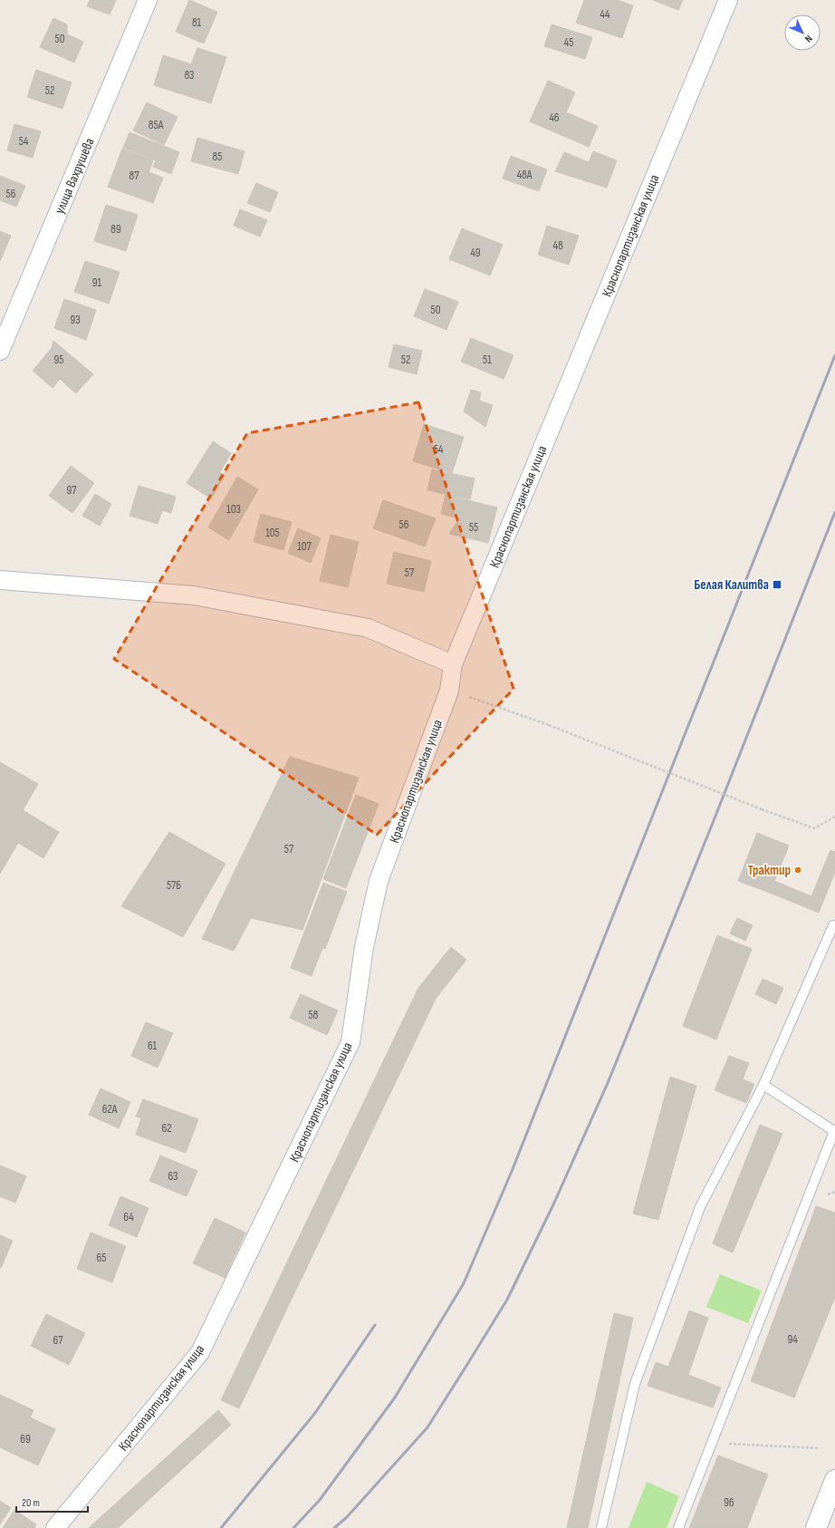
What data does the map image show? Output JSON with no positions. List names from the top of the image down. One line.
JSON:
{"streets":{"street":["улица Вахрушева","Краснопартизанская улица"]},"places":{"transit":["Белая Калитва"],"other":["Трактир"]},"house_numbers":["44","81","50","45","83","52","46","85А","54","85","48А","87","56","89","48","49","91","50","93","95","52","51","54","97","103","56","55","105","107","57","57","57Б","58","61","62А","62","63","64","65","94","67","69","96"],"scale_bar":"20 m","north":"bottom right"}
